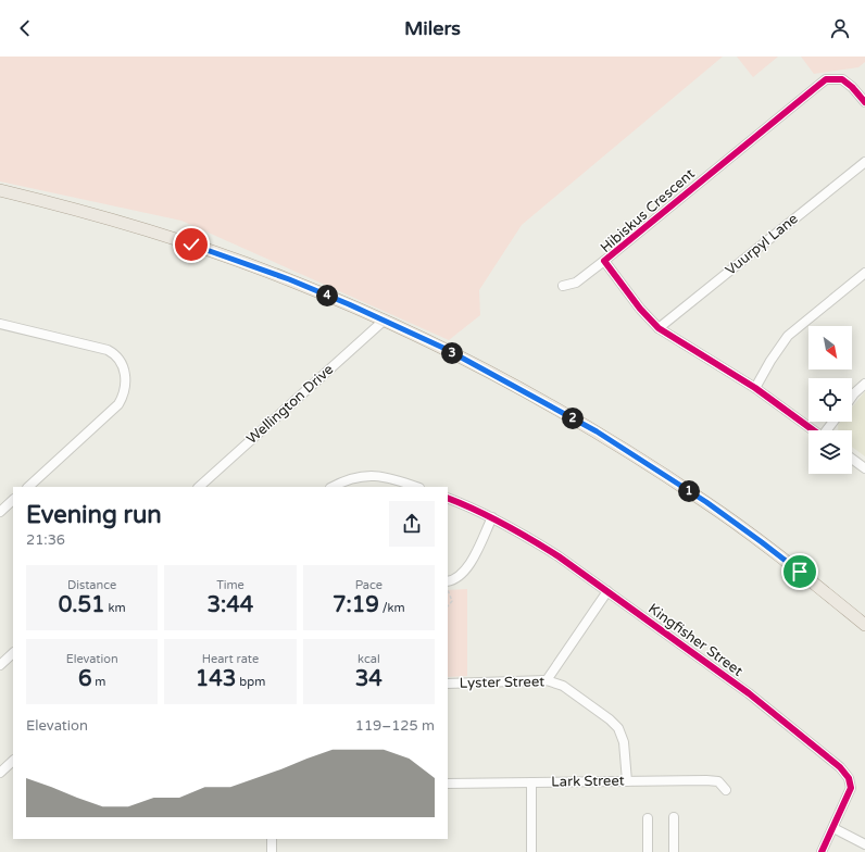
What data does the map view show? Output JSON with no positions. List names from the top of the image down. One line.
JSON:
{"streets":{"street":["Hibiskus Crescent","Vuurpyl Lane","Wellington Drive","Kingfisher Street","Lyster Street","Lark Street"]},"crossings":[["Hibiskus Crescent","Vuurpyl Lane"],["Lyster Street","Lark Street"]],"north":"bottom right","page":{"header":"Milers","pins":["4","3","2","1"],"heading":["Evening run","21:36"],"stats":[["Distance","0.51 km"],["Time","3:44"],["Pace","7:19 /km"],["Elevation","6 m"],["Heart rate","143 bpm"],["kcal","34"]],"chart":["Elevation","119–125 m"]}}
